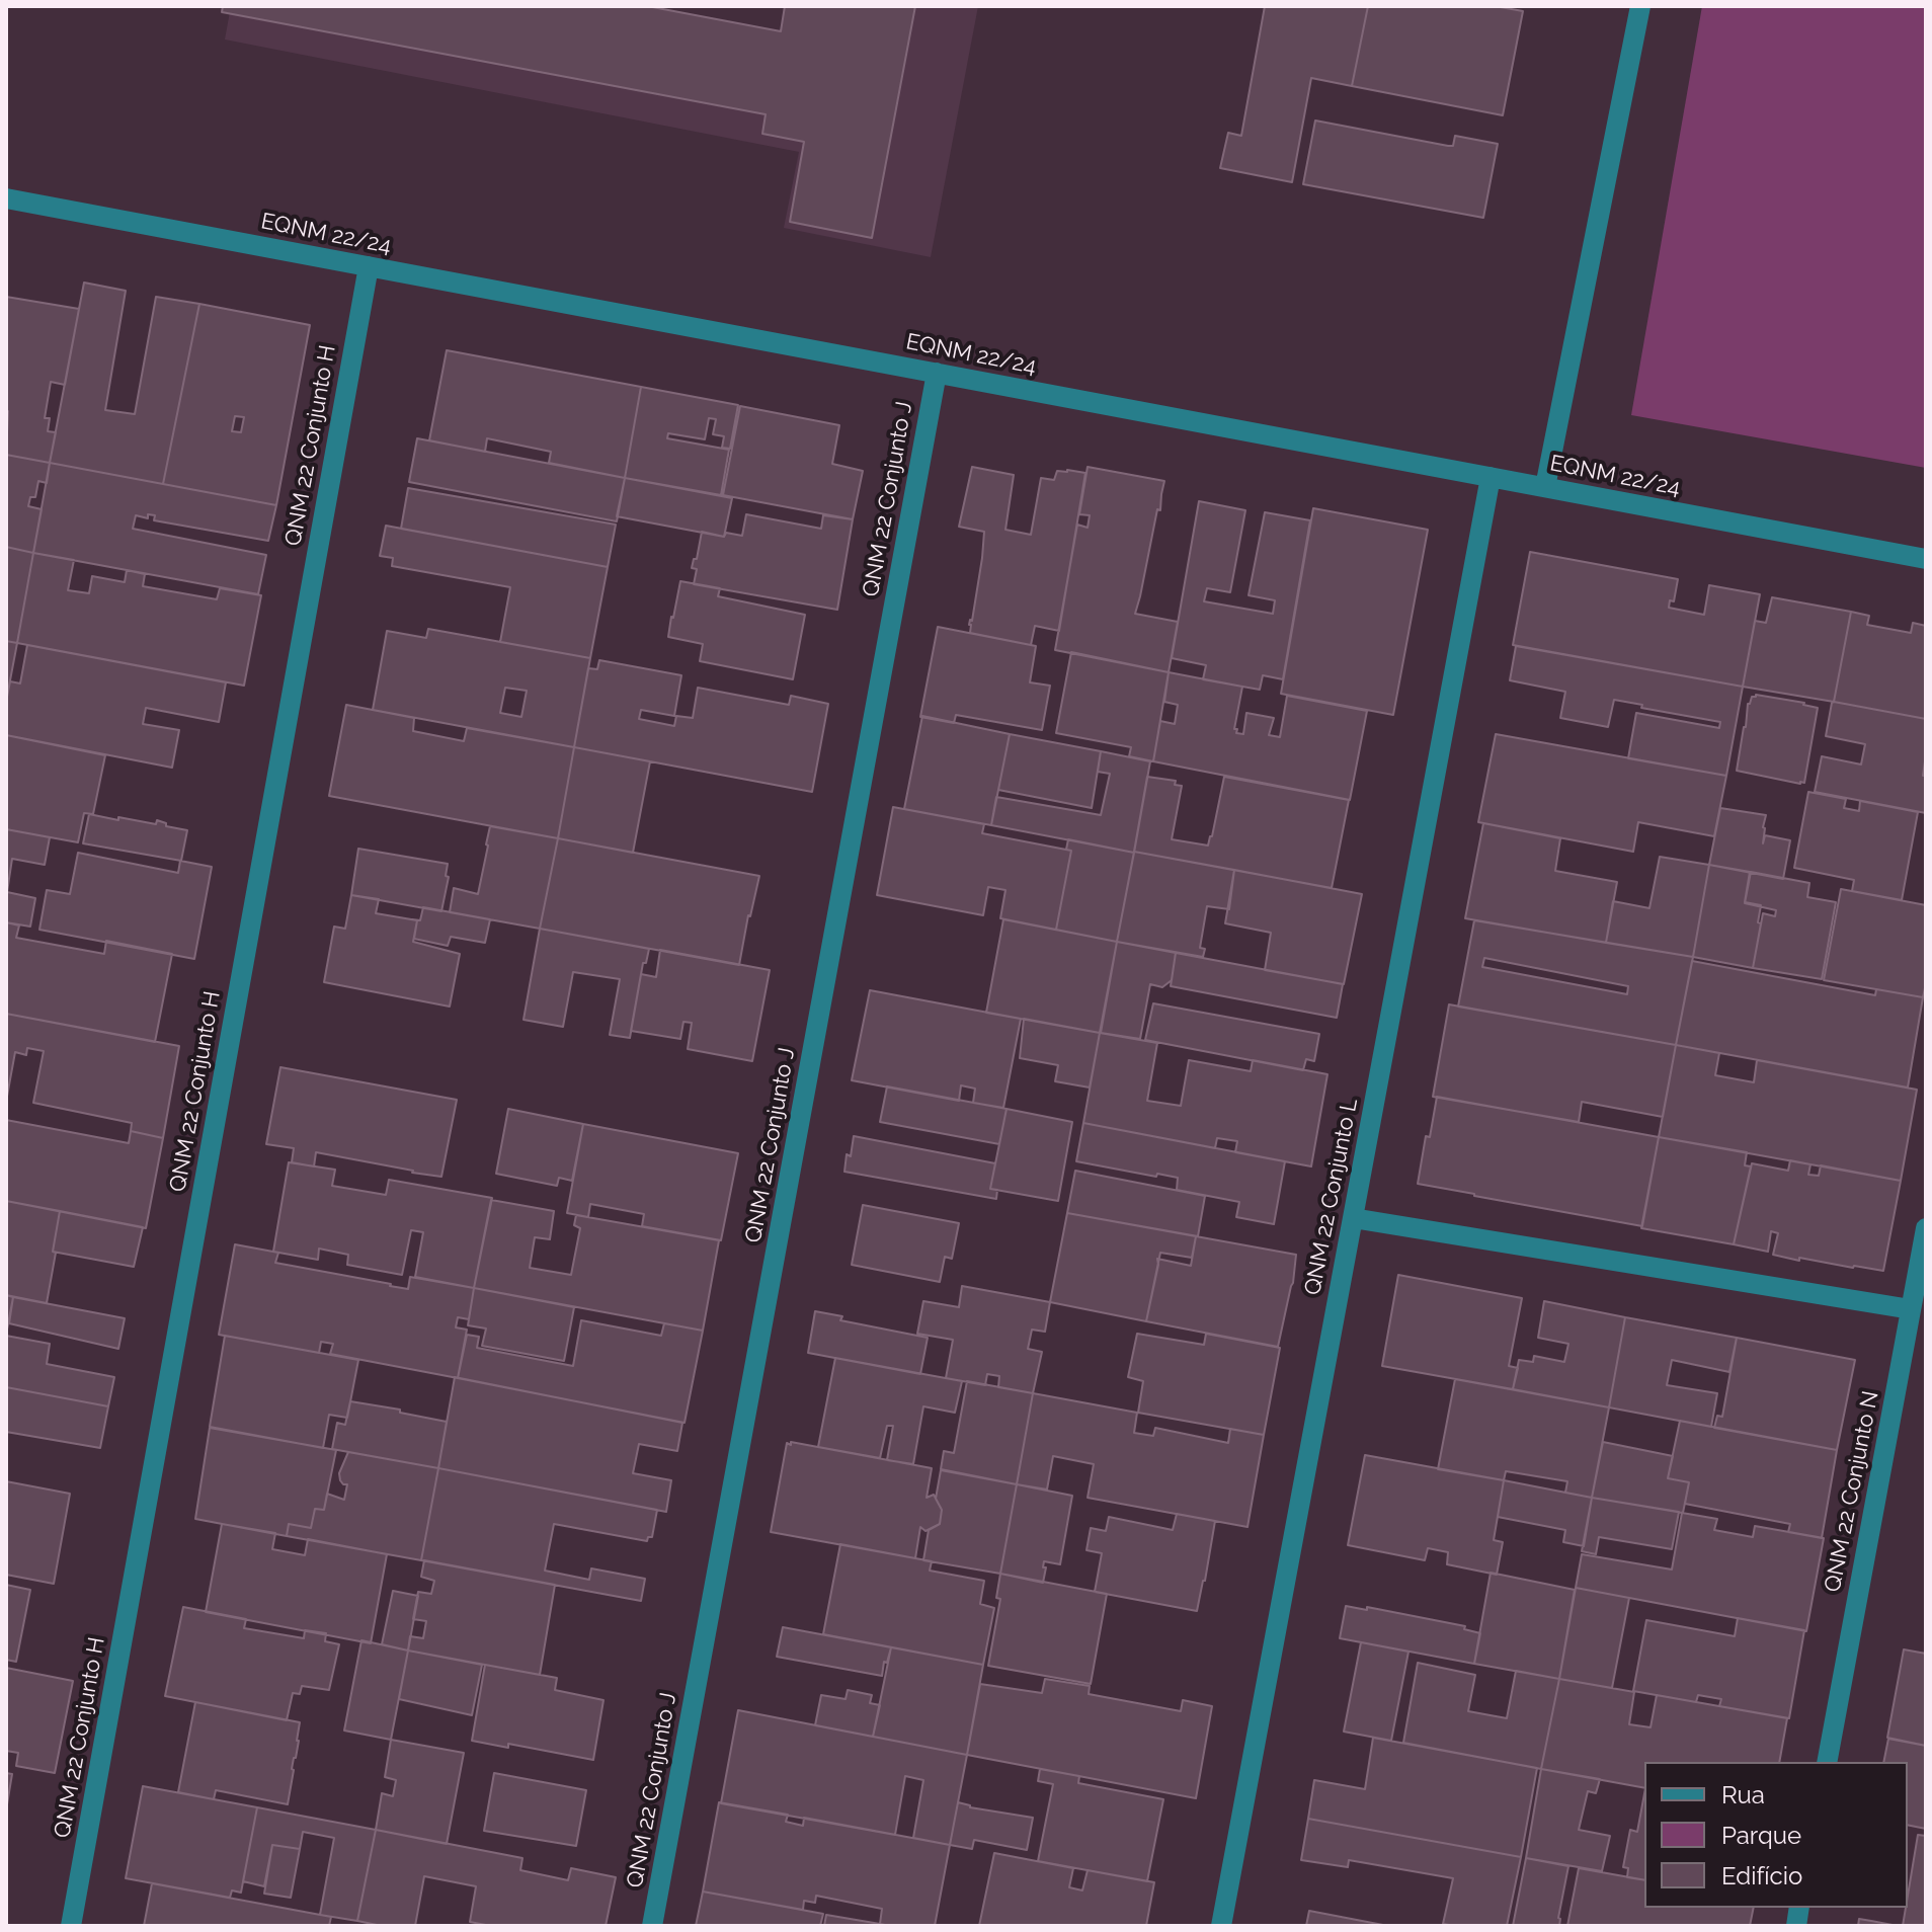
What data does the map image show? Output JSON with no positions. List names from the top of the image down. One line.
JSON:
{"streets":{"street":["EQNM 22/24","QNM 22 Conjunto H","QNM 22 Conjunto J","QNM 22 Conjunto L","QNM 22 Conjunto N"]},"crossings":[["EQNM 22/24","QNM 22 Conjunto H"],["EQNM 22/24","QNM 22 Conjunto J"],["EQNM 22/24","QNM 22 Conjunto L"]],"legend":["Rua","Parque","Edifício"]}
